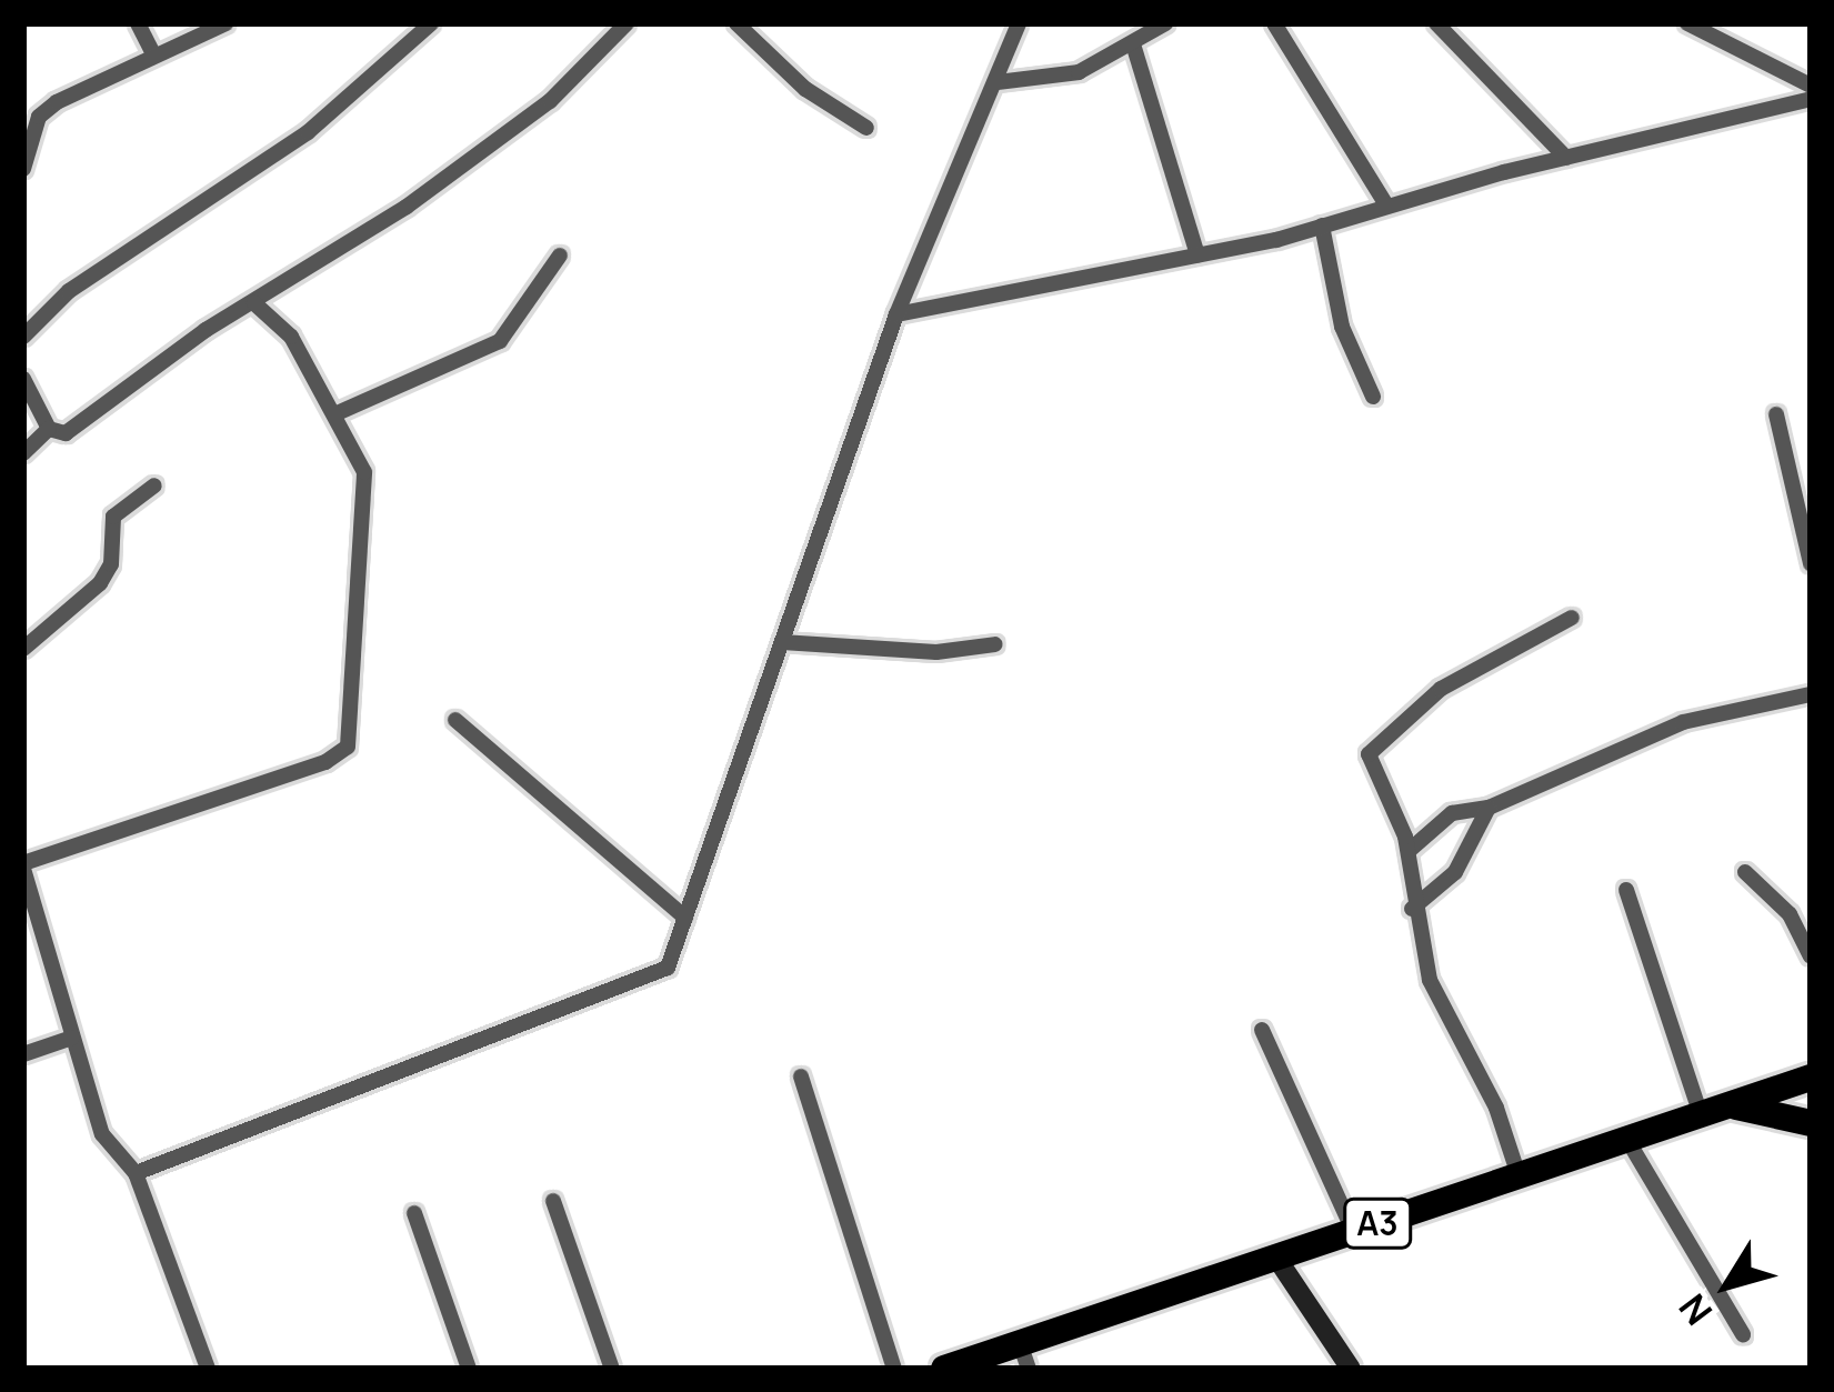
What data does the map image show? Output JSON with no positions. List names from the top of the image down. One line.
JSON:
{"streets":{"highway":["A3"]},"north":"bottom left"}
